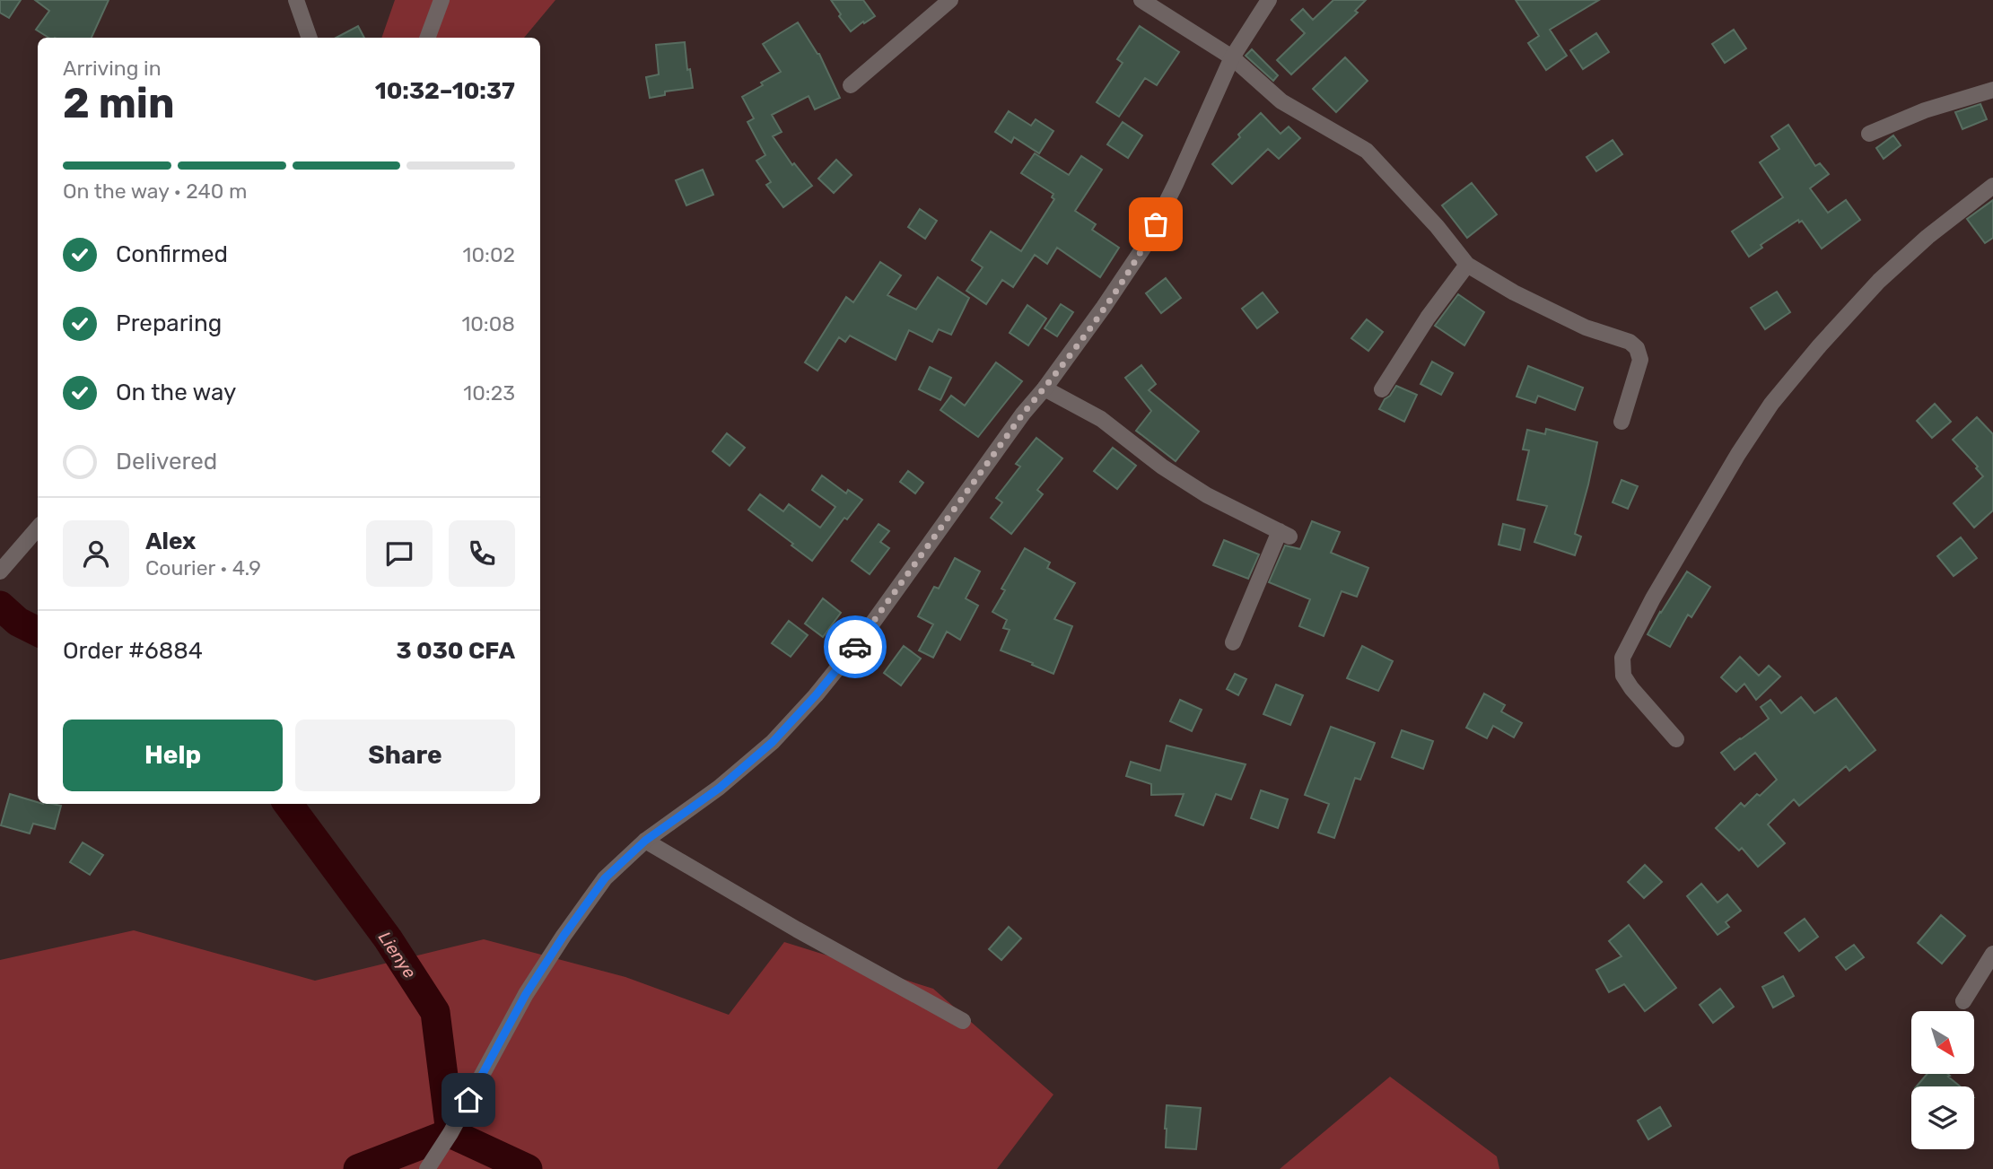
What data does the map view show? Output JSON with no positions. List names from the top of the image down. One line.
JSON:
{"water":["Lienye"],"north":"bottom right","page":{"heading":["2 min","Arriving in","10:32–10:37"],"panel":["Alex","Courier · 4.9","Order #6884","3 030 CFA"],"bar":"On the way · 240 m","list":[["Confirmed","10:02"],["Preparing","10:08"],["On the way","10:23"],"Delivered"],"buttons":["Help","Share"]}}
